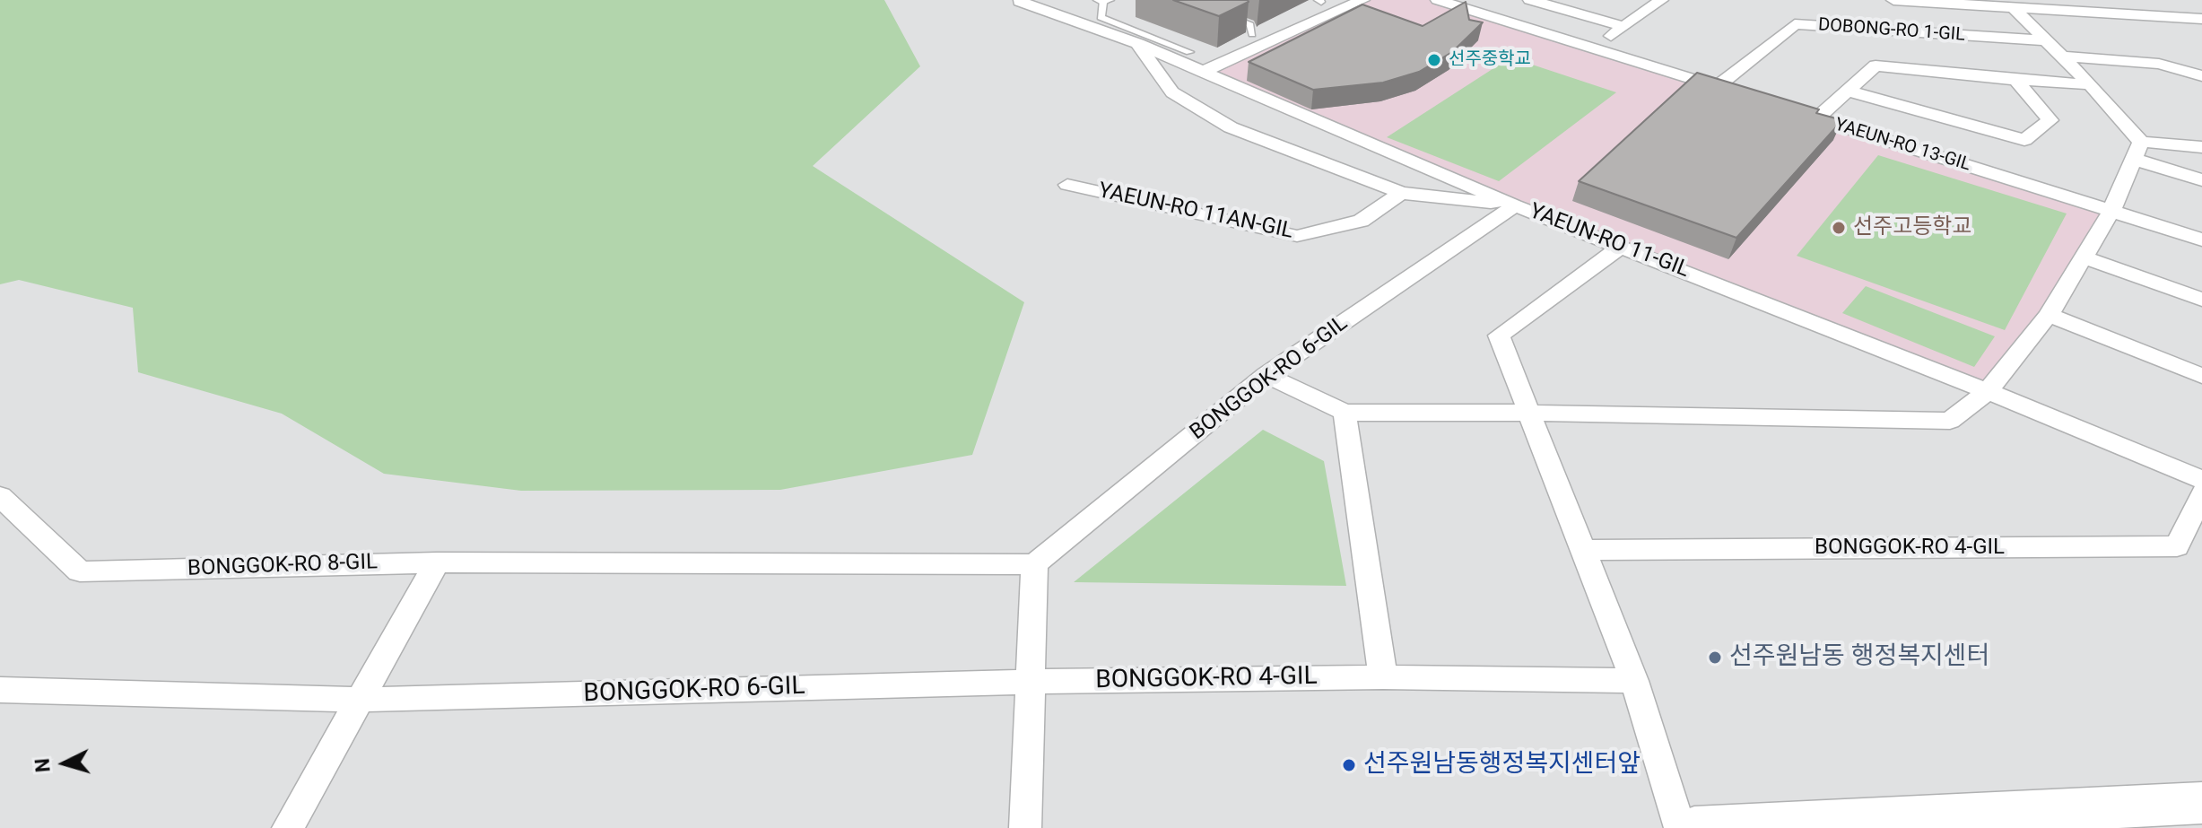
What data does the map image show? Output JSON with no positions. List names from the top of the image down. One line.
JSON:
{"streets":{"street":["DOBONG-RO 1-GIL","YAEUN-RO 13-GIL","YAEUN-RO 11AN-GIL","YAEUN-RO 11-GIL","BONGGOK-RO 6-GIL","BONGGOK-RO 4-GIL","BONGGOK-RO 8-GIL"]},"crossings":[["DOBONG-RO 1-GIL","YAEUN-RO 13-GIL"],["YAEUN-RO 11-GIL","BONGGOK-RO 6-GIL"],["BONGGOK-RO 6-GIL","BONGGOK-RO 4-GIL"]],"places":["선주중학교","선주고등학교","선주원남동 행정복지센터","선주원남동행정복지센터앞"],"north":"left"}
